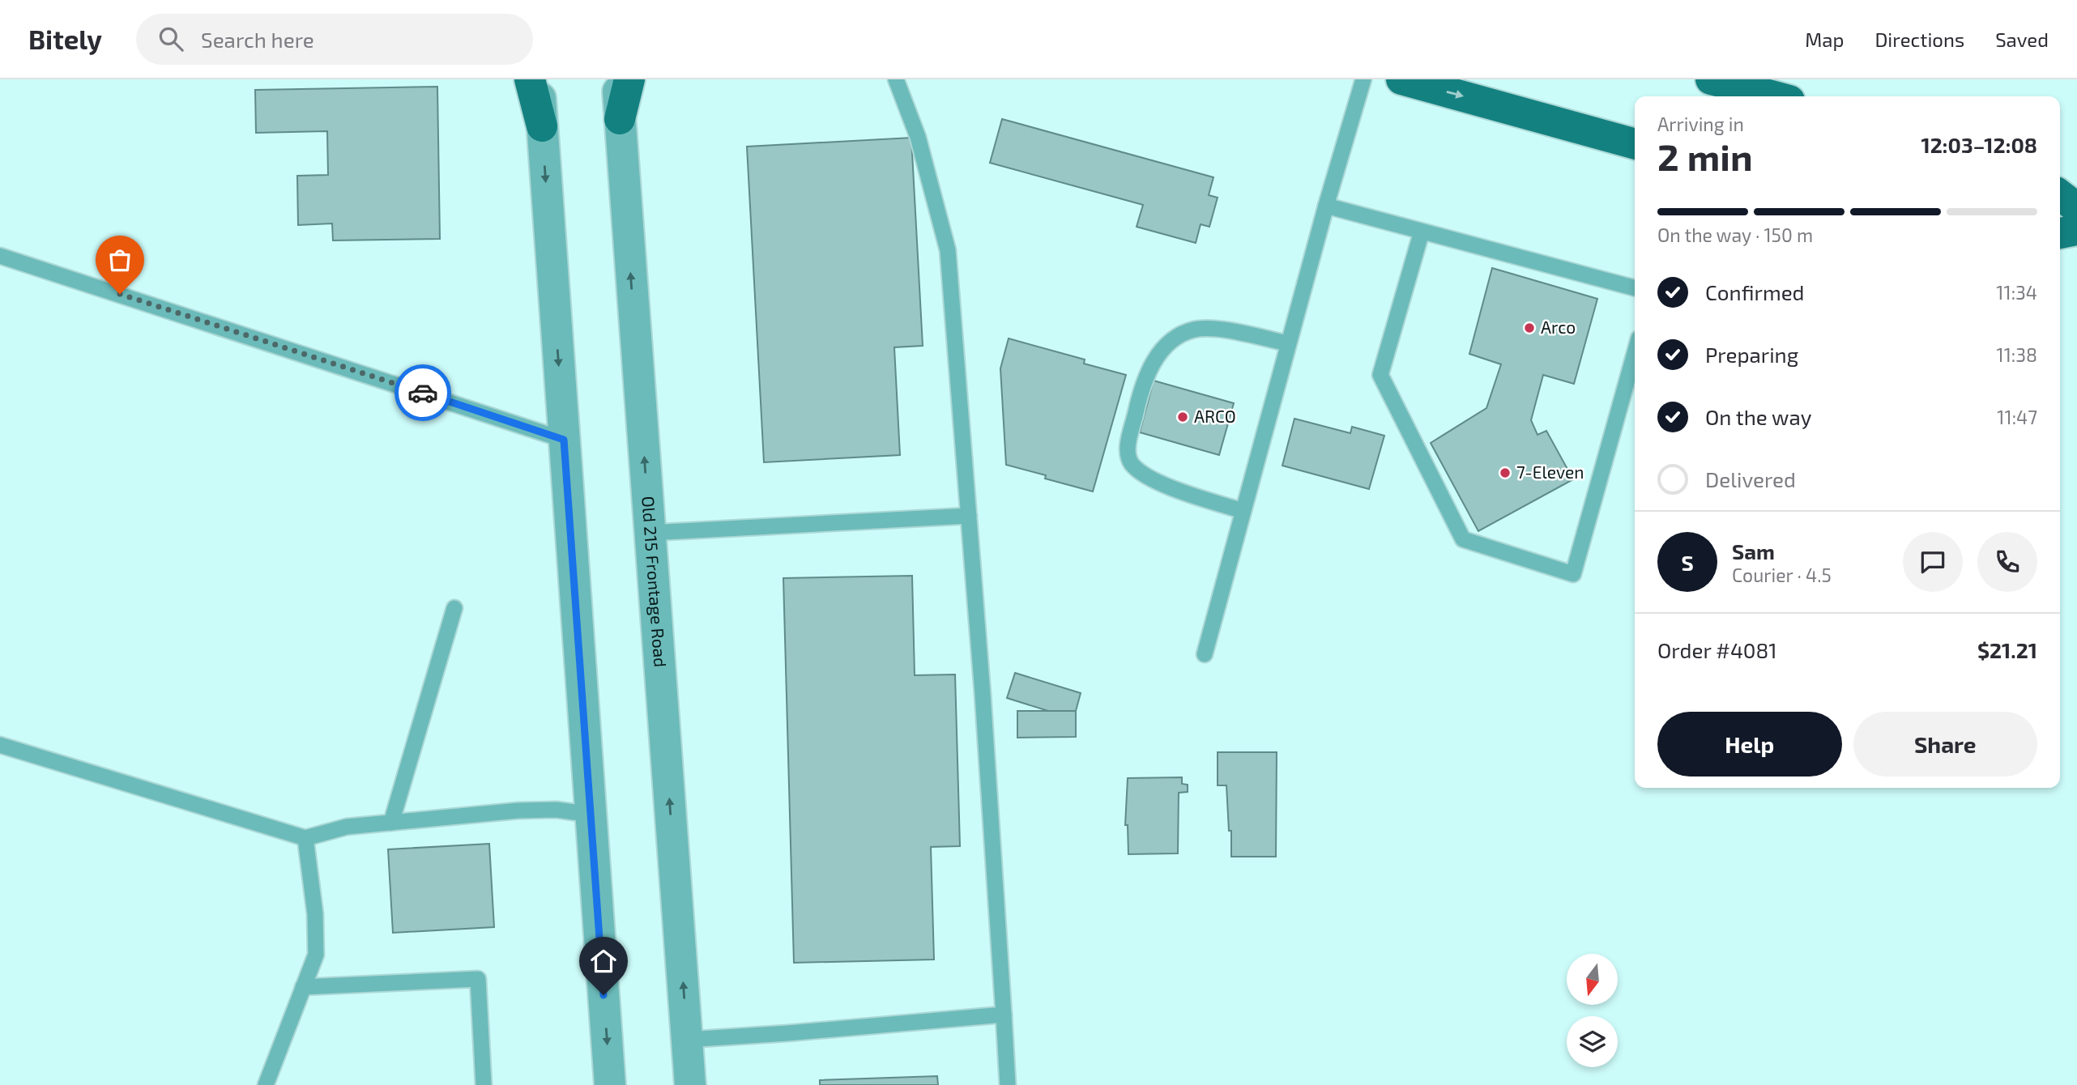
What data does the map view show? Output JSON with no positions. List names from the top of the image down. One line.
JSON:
{"streets":{"street":["Old 215 Frontage Road"]},"places":["Arco","ARCO","7-Eleven"],"north":"bottom","page":{"header":"Bitely","search":"Search here","nav":["Map","Directions","Saved"],"heading":["2 min","Arriving in","12:03–12:08"],"panel":["Sam","Courier · 4.5","Order #4081","$21.21"],"bar":"On the way · 150 m","list":[["Confirmed","11:34"],["Preparing","11:38"],["On the way","11:47"],"Delivered"],"round":"S","buttons":["Help","Share"]}}
